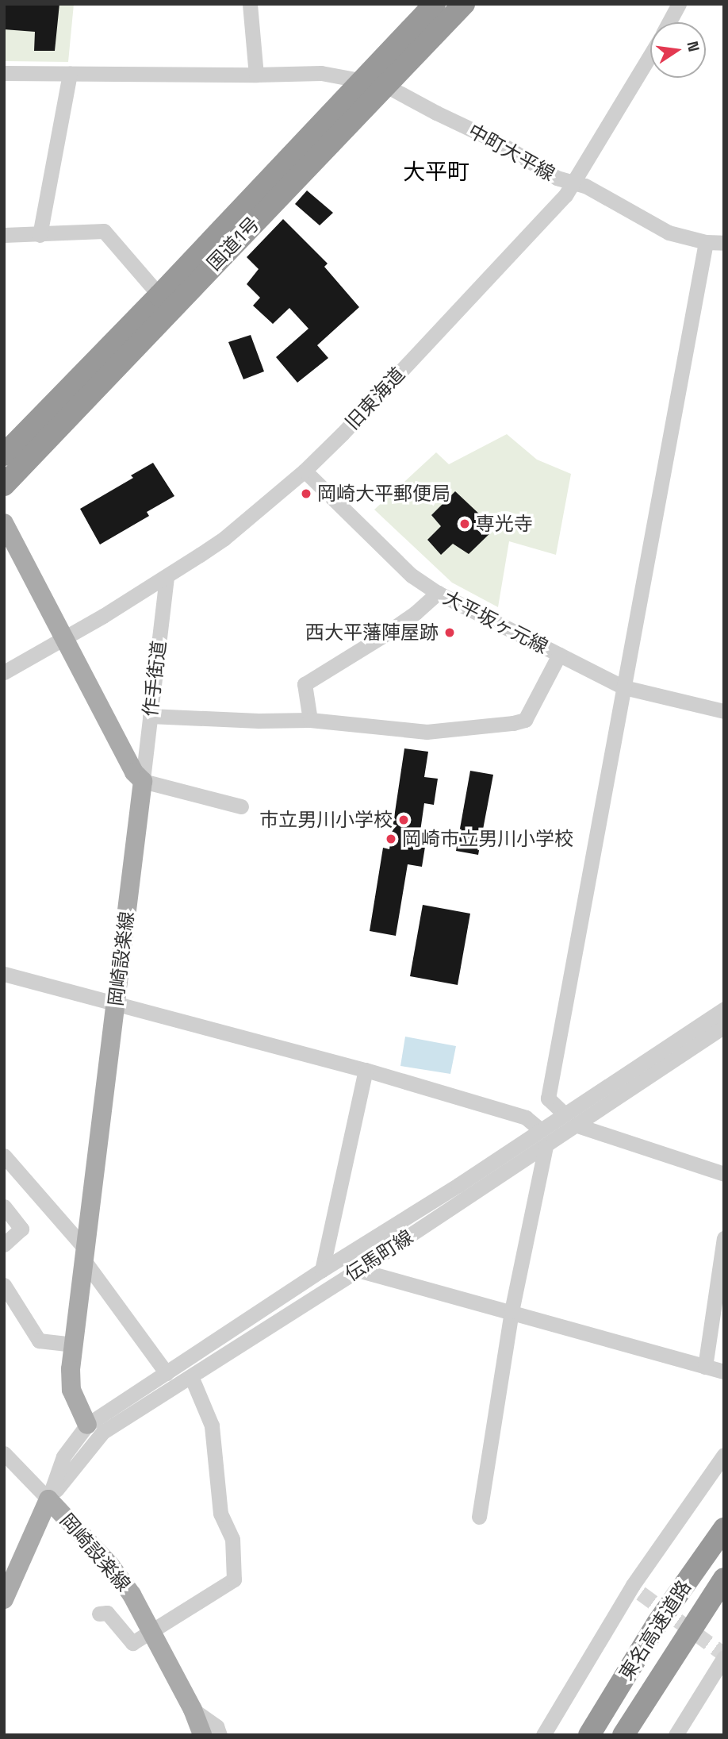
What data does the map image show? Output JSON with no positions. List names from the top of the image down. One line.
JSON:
{"streets":{"highway":["国道1号","東名高速道路"],"main road":["岡崎設楽線"],"street":["中町大平線","旧東海道","大平坂ヶ元線","作手街道","伝馬町線"]},"crossings":[["中町大平線","国道1号"],["中町大平線","旧東海道"],["旧東海道","大平坂ヶ元線"],["旧東海道","作手街道"],["作手街道","岡崎設楽線"],["岡崎設楽線","伝馬町線"]],"districts":["大平町"],"places":["岡崎大平郵便局","専光寺","西大平藩陣屋跡","市立男川小学校","岡崎市立男川小学校"],"north":"right"}
